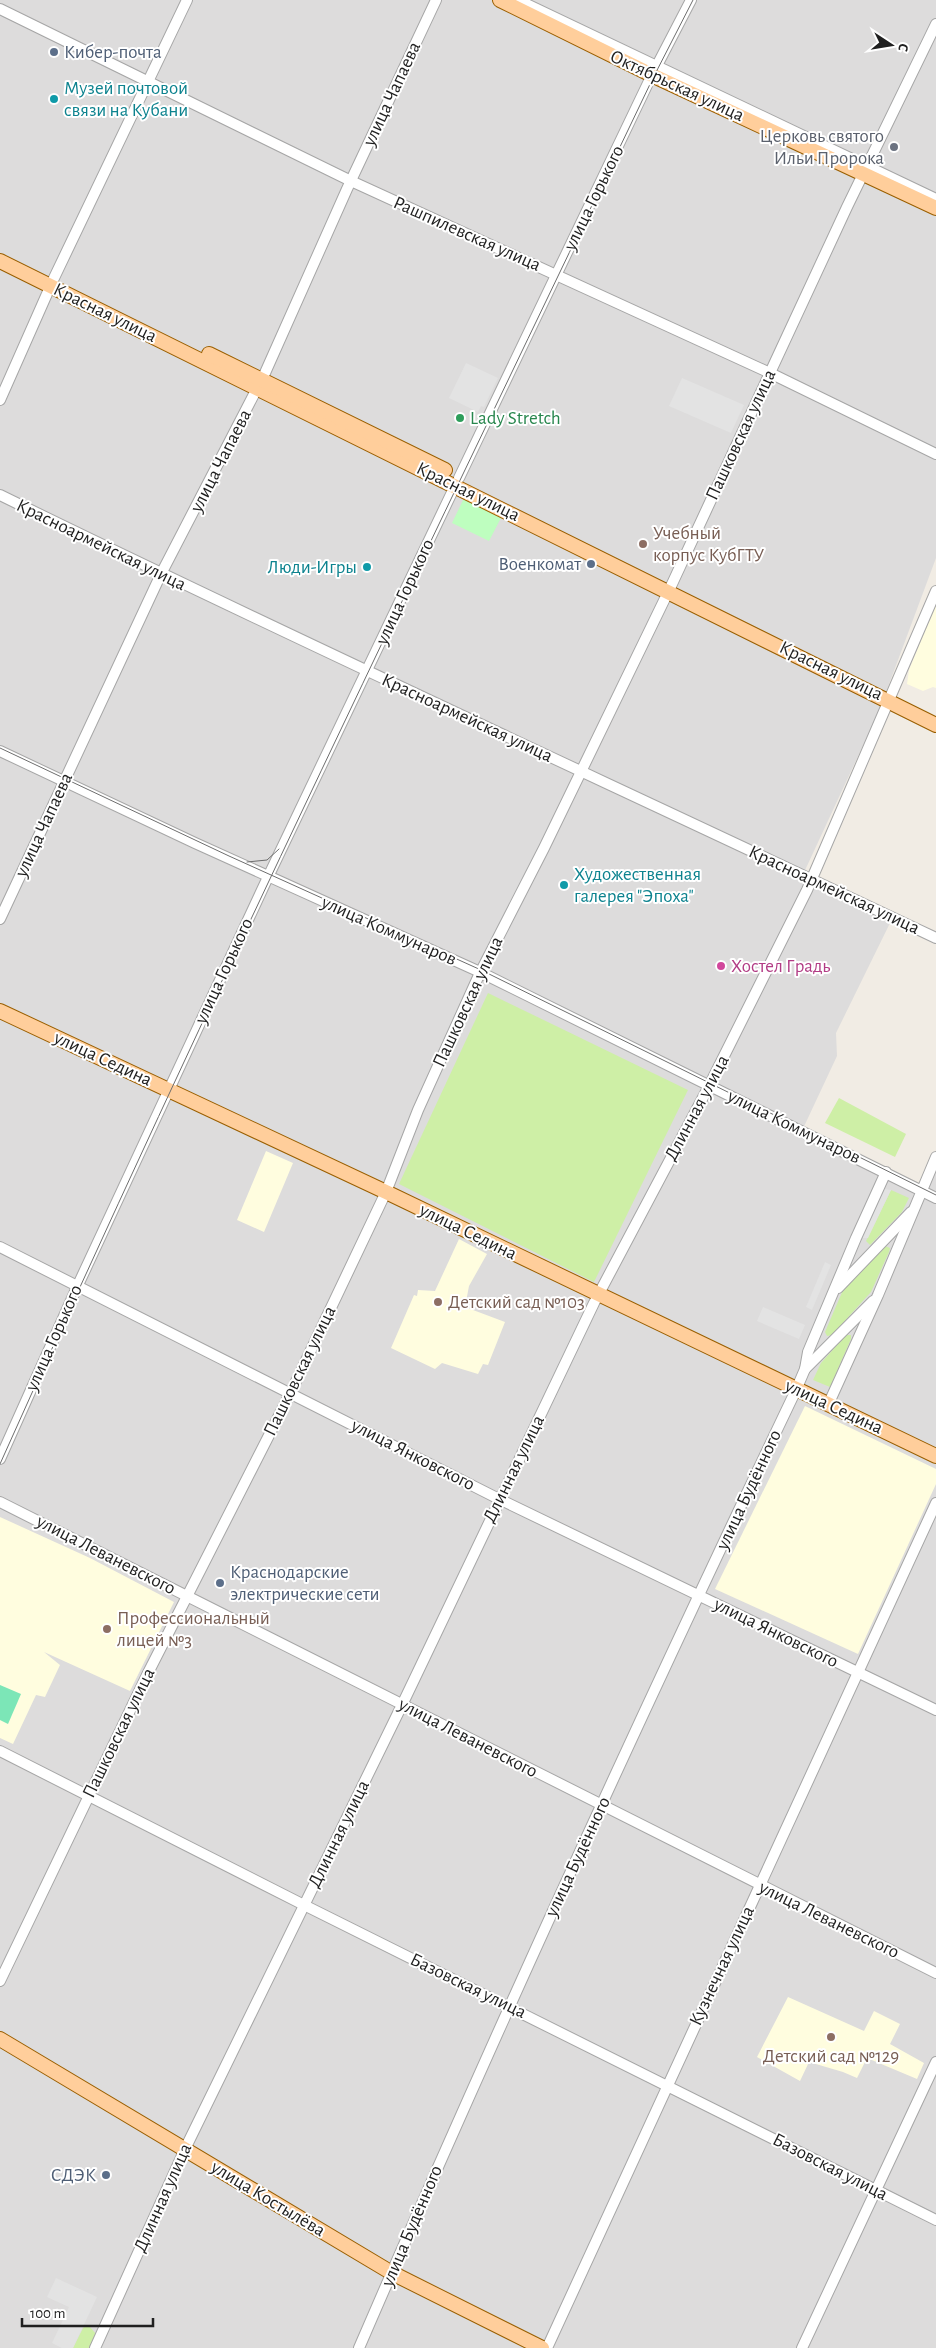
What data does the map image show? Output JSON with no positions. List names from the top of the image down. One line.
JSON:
{"streets":{"main road":["Октябрьская улица","Красная улица","улица Седина","улица Костылёва"],"street":["улица Чапаева","улица Горького","Рашпилевская улица","Пашковская улица","Красноармейская улица","улица Коммунаров","Длинная улица","улица Янковского","улица Будённого","улица Леваневского","Кузнечная улица","Базовская улица"]},"crossings":[["Октябрьская улица","улица Горького"],["Октябрьская улица","Пашковская улица"],["улица Чапаева","Рашпилевская улица"],["улица Чапаева","Красная улица"],["улица Чапаева","Красноармейская улица"],["улица Чапаева","улица Коммунаров"],["улица Горького","Рашпилевская улица"],["улица Горького","Красная улица"],["улица Горького","Красноармейская улица"],["улица Горького","улица Коммунаров"],["улица Горького","улица Седина"],["улица Горького","улица Янковского"],["Рашпилевская улица","Пашковская улица"],["Красная улица","Пашковская улица"],["Красная улица","Длинная улица"],["Пашковская улица","Красноармейская улица"],["Пашковская улица","улица Коммунаров"],["Пашковская улица","улица Седина"],["Пашковская улица","улица Янковского"],["Пашковская улица","улица Леваневского"],["Пашковская улица","Базовская улица"],["Красноармейская улица","Длинная улица"],["улица Коммунаров","Длинная улица"],["улица Коммунаров","улица Будённого"],["улица Седина","Длинная улица"],["улица Седина","улица Будённого"],["Длинная улица","улица Янковского"],["Длинная улица","улица Леваневского"],["Длинная улица","Базовская улица"],["Длинная улица","улица Костылёва"],["улица Янковского","улица Будённого"],["улица Янковского","Кузнечная улица"],["улица Будённого","улица Леваневского"],["улица Будённого","Базовская улица"],["улица Будённого","улица Костылёва"],["улица Леваневского","Кузнечная улица"],["Кузнечная улица","Базовская улица"]],"places":["Кибер-почта","Музей почтовой связи на Кубани","Церковь святого Ильи Пророка","Lady Stretch","Учебный корпус КубГТУ","Военкомат","Люди-Игры","Художественная галерея \"Эпоха\"","Хостел Градь","Детский сад №103","Краснодарские электрические сети","Профессиональный лицей №3","Детский сад №129","СДЭК"],"scale_bar":"100 m","north":"right"}
